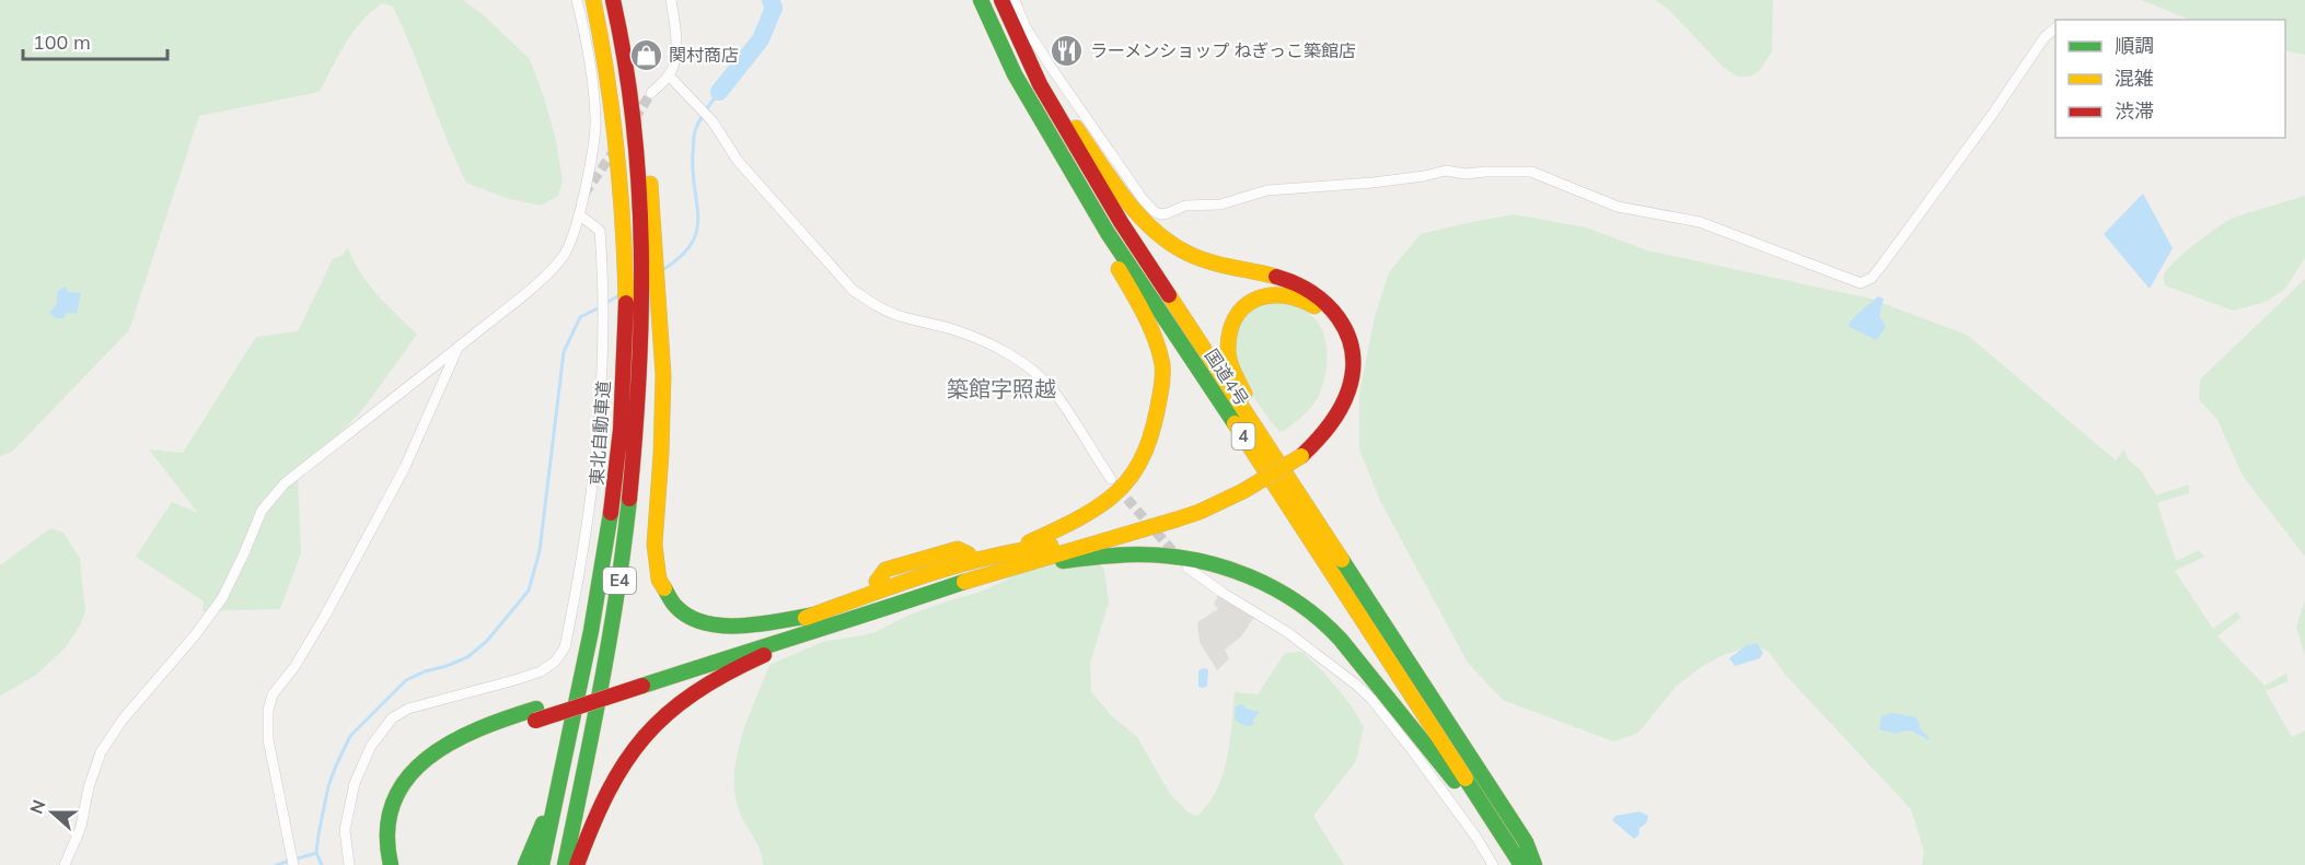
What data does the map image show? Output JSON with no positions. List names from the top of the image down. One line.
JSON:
{"streets":{"highway":["国道4号","東北自動車道","4","E4"]},"districts":["築館字照越"],"places":{"restaurant":["ラーメンショップ ねぎっこ築館店"],"shop":["関村商店"]},"legend":["順調","混雑","渋滞"],"scale_bar":"100 m","north":"left"}
